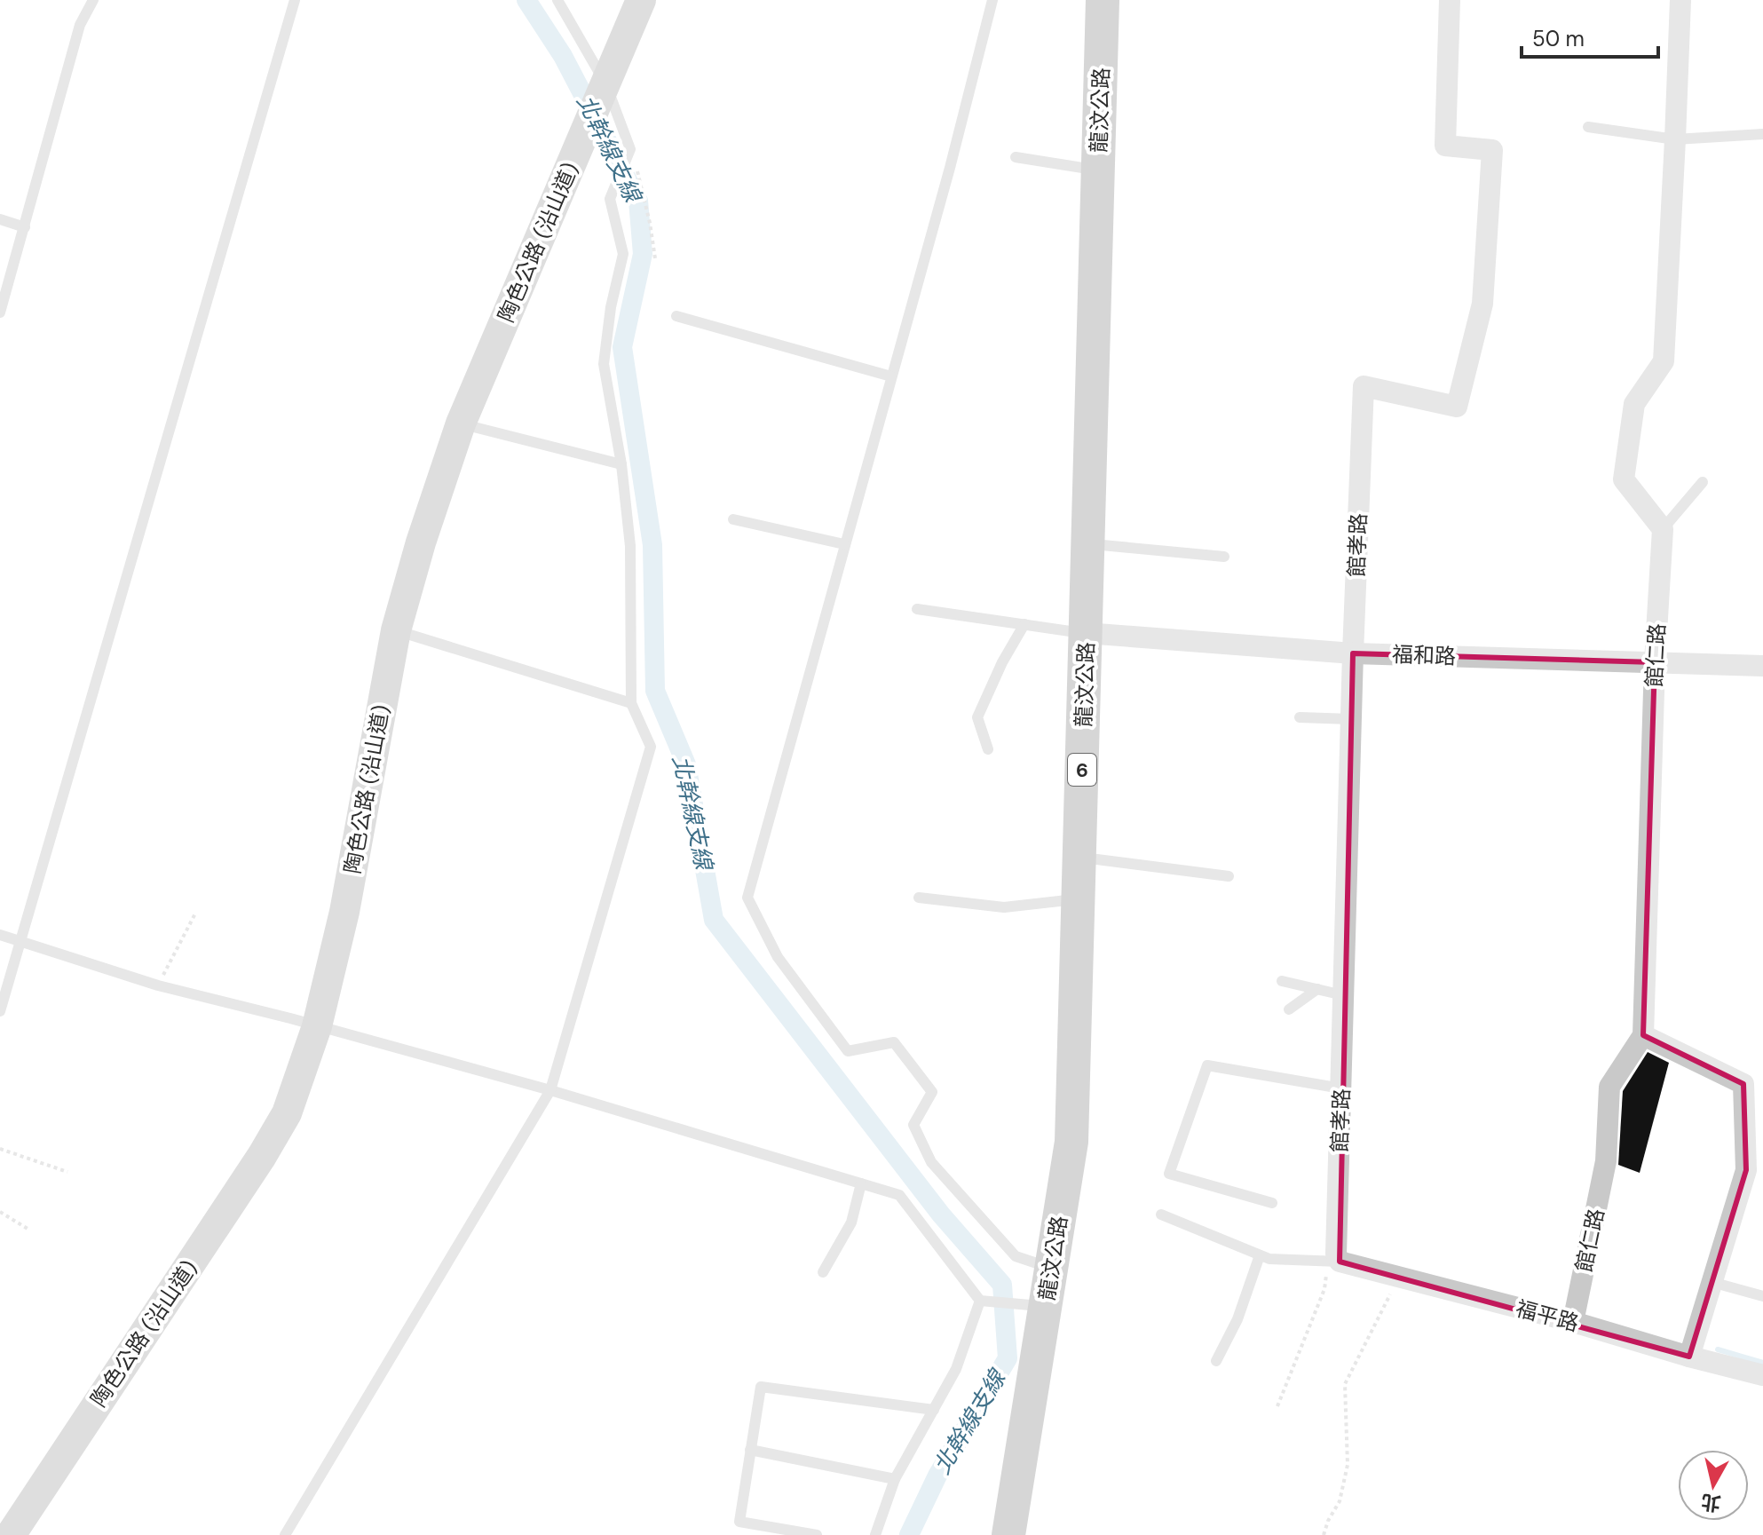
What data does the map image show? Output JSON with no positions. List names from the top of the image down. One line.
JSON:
{"streets":{"main road":["龍汶公路","陶色公路 (沿山道)","6"],"street":["館孝路","福和路","館仁路","福平路"]},"crossings":[["龍汶公路","福和路"],["館孝路","福和路"],["館孝路","福平路"],["福和路","館仁路"],["館仁路","福平路"]],"water":["北幹線支線"],"scale_bar":"50 m","north":"bottom"}
